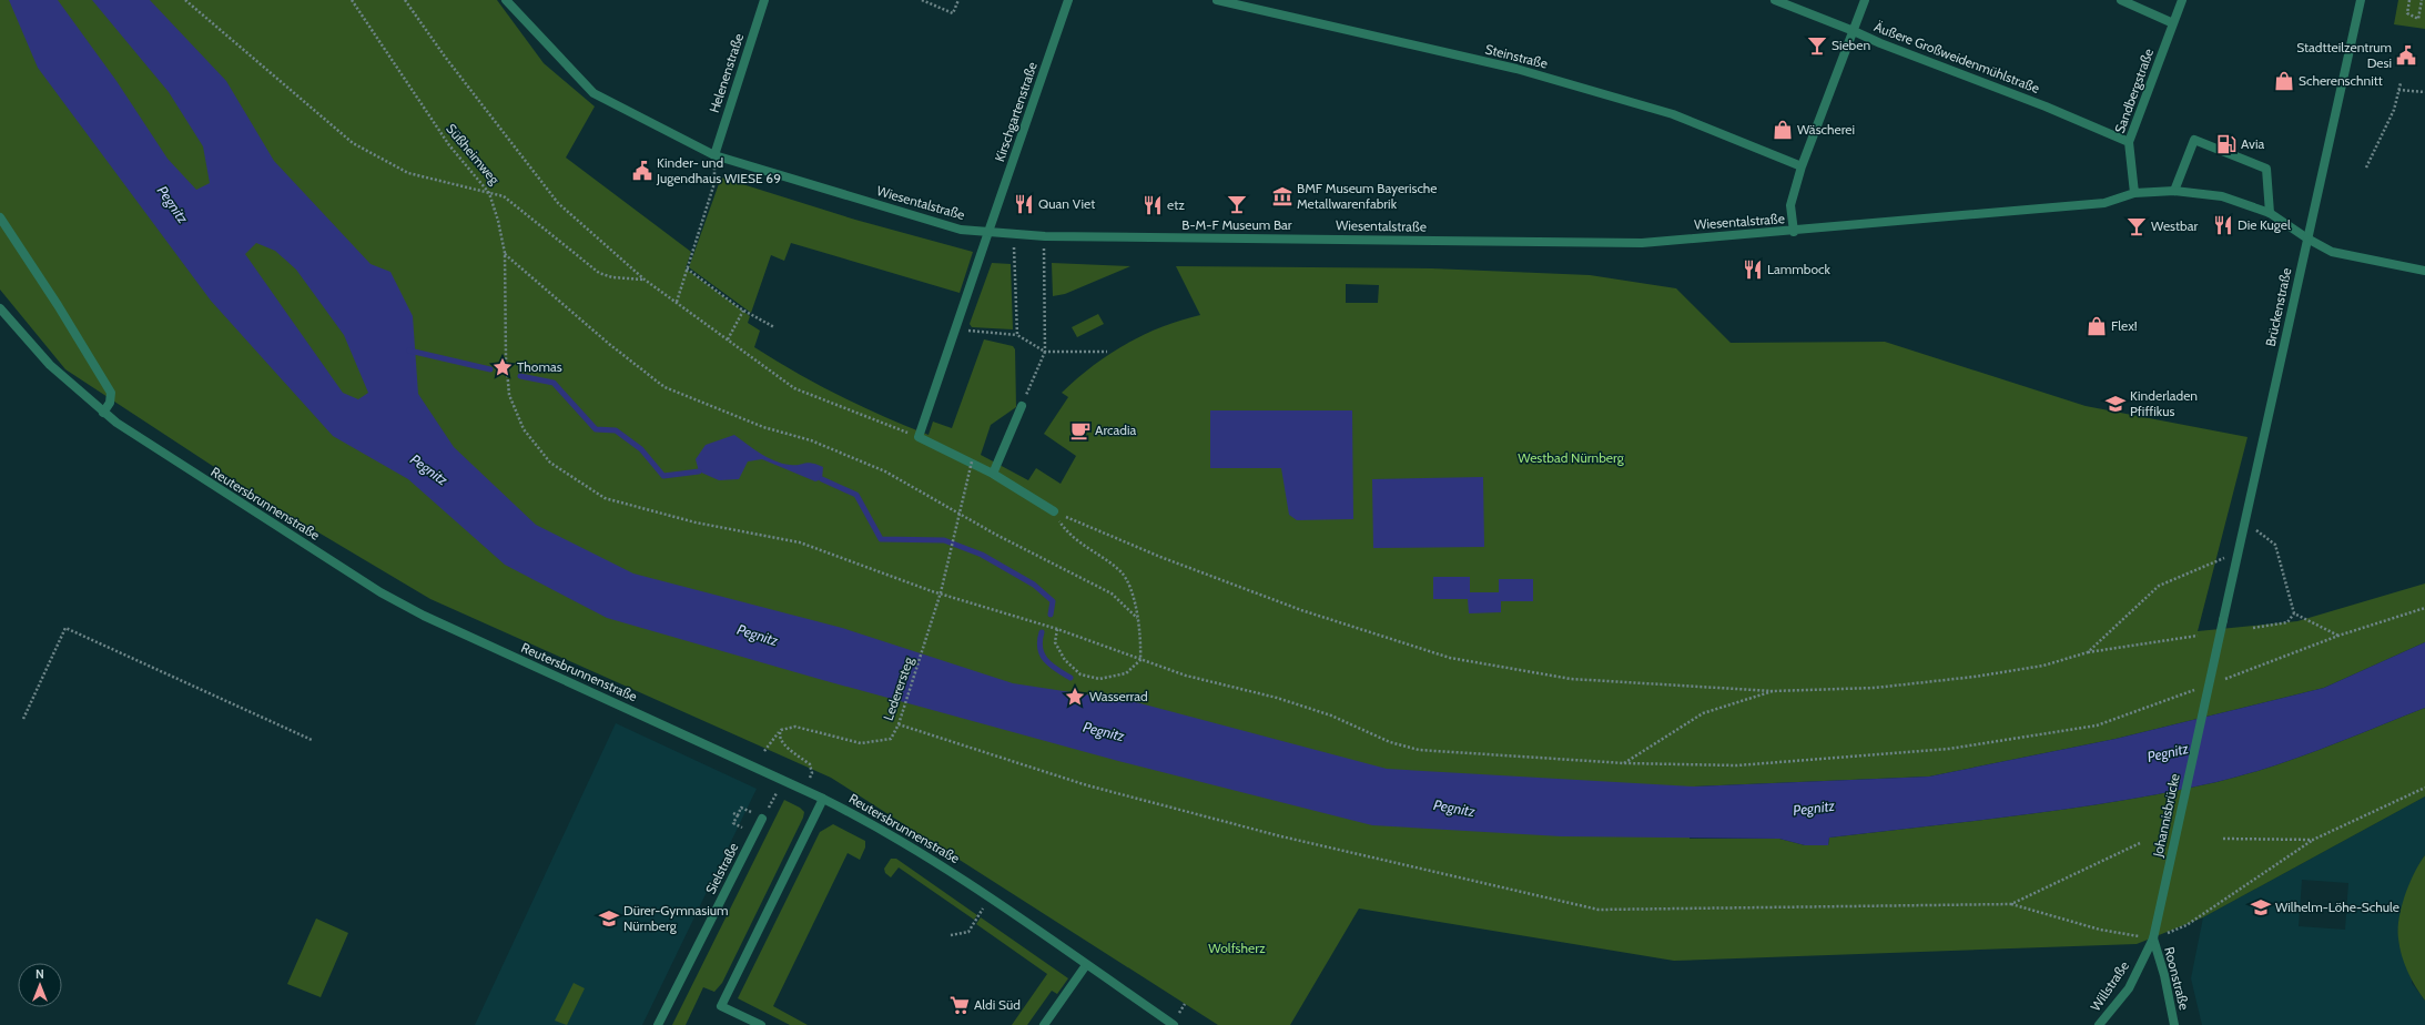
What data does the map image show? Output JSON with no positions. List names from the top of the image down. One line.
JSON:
{"streets":{"street":["Steinstraße","Äußere Großweidenmühlstraße","Helenenstraße","Sandbergstraße","Kirschgartenstraße","Wiesentalstraße","Brückenstraße","Reutersbrunnenstraße","Johannisbrücke","Sielstraße","Roonstraße","Willstraße"],"path":["Süßheimweg","Lederersteg"]},"crossings":[["Äußere Großweidenmühlstraße","Sandbergstraße"],["Helenenstraße","Wiesentalstraße"],["Sandbergstraße","Wiesentalstraße"],["Kirschgartenstraße","Wiesentalstraße"],["Wiesentalstraße","Brückenstraße"],["Brückenstraße","Johannisbrücke"],["Johannisbrücke","Roonstraße"],["Johannisbrücke","Willstraße"],["Roonstraße","Willstraße"]],"water":["Pegnitz"],"parks":["Westbad Nürnberg","Wolfsherz"],"places":{"bar":["Sieben","B-M-F Museum Bar","Westbar"],"public building":["Stadtteilzentrum Desi","Kinder- und Jugendhaus WIESE 69"],"shop":["Scherenschnitt","Wäscherei","Flex!"],"fuel station":["Avia"],"museum":["BMF Museum Bayerische Metallwarenfabrik"],"restaurant":["Quan Viet","etz","Die Kugel","Lammbock"],"place":["Thomas","Wasserrad"],"school or university":["Kinderladen Pfiffikus","Wilhelm-Löhe-Schule","Dürer-Gymnasium Nürnberg"],"cafe":["Arcadia"],"supermarket":["Aldi Süd"]},"north":"top"}
